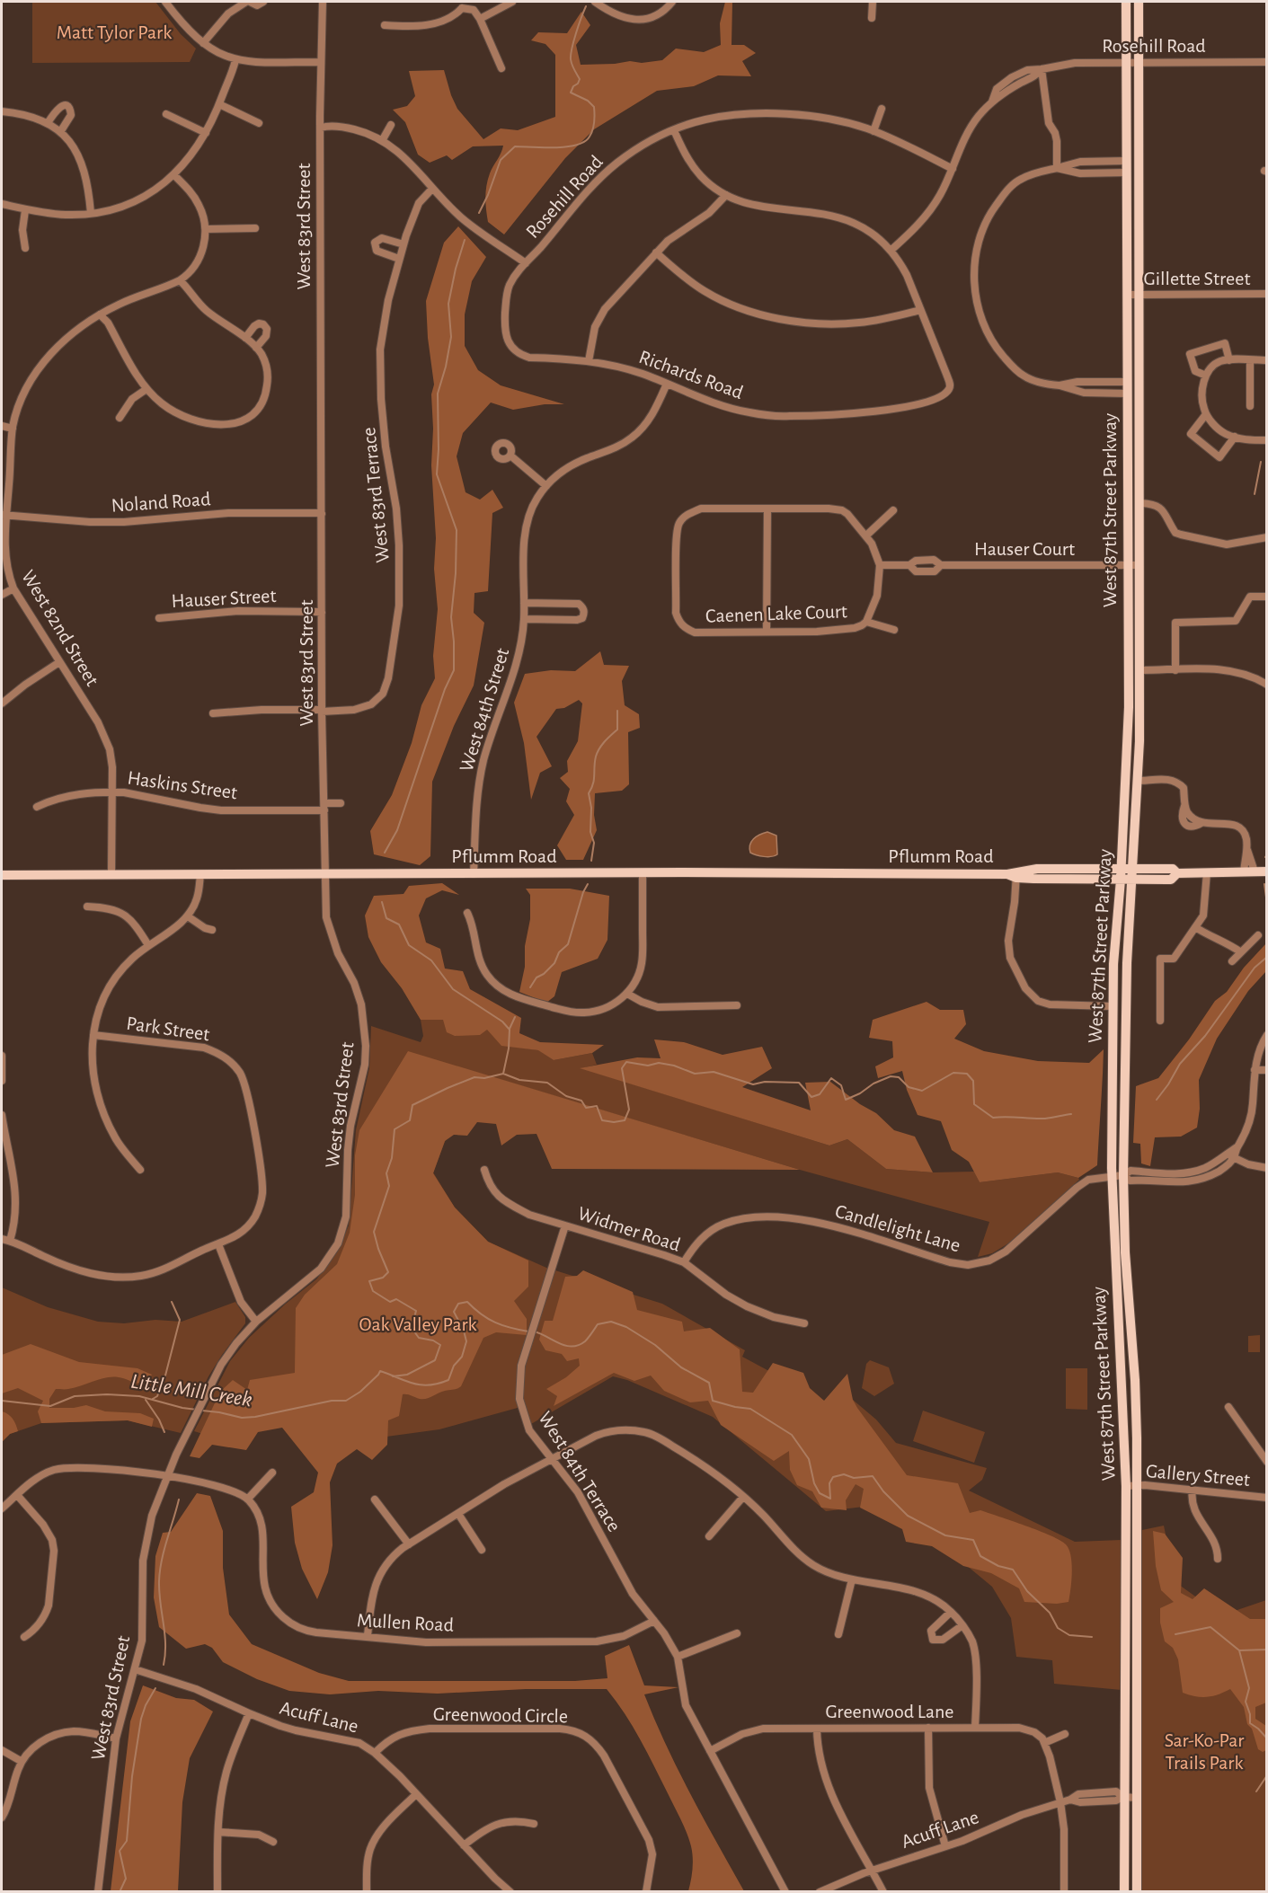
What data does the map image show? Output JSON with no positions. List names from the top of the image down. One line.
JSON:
{"streets":{"main road":["West 87th Street Parkway","Pflumm Road"],"street":["Rosehill Road","West 83rd Street","Gillette Street","Richards Road","West 83rd Terrace","Noland Road","Hauser Court","Hauser Street","Caenen Lake Court","West 82nd Street","West 84th Street","Haskins Street","Park Street","Candlelight Lane","Widmer Road","West 84th Terrace","Gallery Street","Mullen Road","Greenwood Lane","Greenwood Circle","Acuff Lane"]},"crossings":[["Rosehill Road","West 83rd Street"],["Rosehill Road","Richards Road"],["Rosehill Road","West 83rd Terrace"],["Rosehill Road","West 87th Street Parkway"],["West 83rd Street","West 83rd Terrace"],["West 83rd Street","Noland Road"],["West 83rd Street","Hauser Street"],["West 83rd Street","Haskins Street"],["West 83rd Street","Pflumm Road"],["West 83rd Street","Acuff Lane"],["Gillette Street","West 87th Street Parkway"],["Richards Road","West 84th Street"],["Noland Road","West 82nd Street"],["West 87th Street Parkway","Hauser Court"],["West 87th Street Parkway","Candlelight Lane"],["West 87th Street Parkway","Gallery Street"],["West 87th Street Parkway","Acuff Lane"],["Hauser Court","Caenen Lake Court"],["West 82nd Street","Haskins Street"],["West 82nd Street","Pflumm Road"],["West 84th Street","Pflumm Road"],["Candlelight Lane","Widmer Road"],["Widmer Road","West 84th Terrace"],["West 84th Terrace","Mullen Road"],["West 84th Terrace","Greenwood Lane"],["Greenwood Circle","Acuff Lane"]],"water":["Little Mill Creek"],"parks":["Matt Tylor Park","Oak Valley Park","Sar-Ko-Par Trails Park"]}
